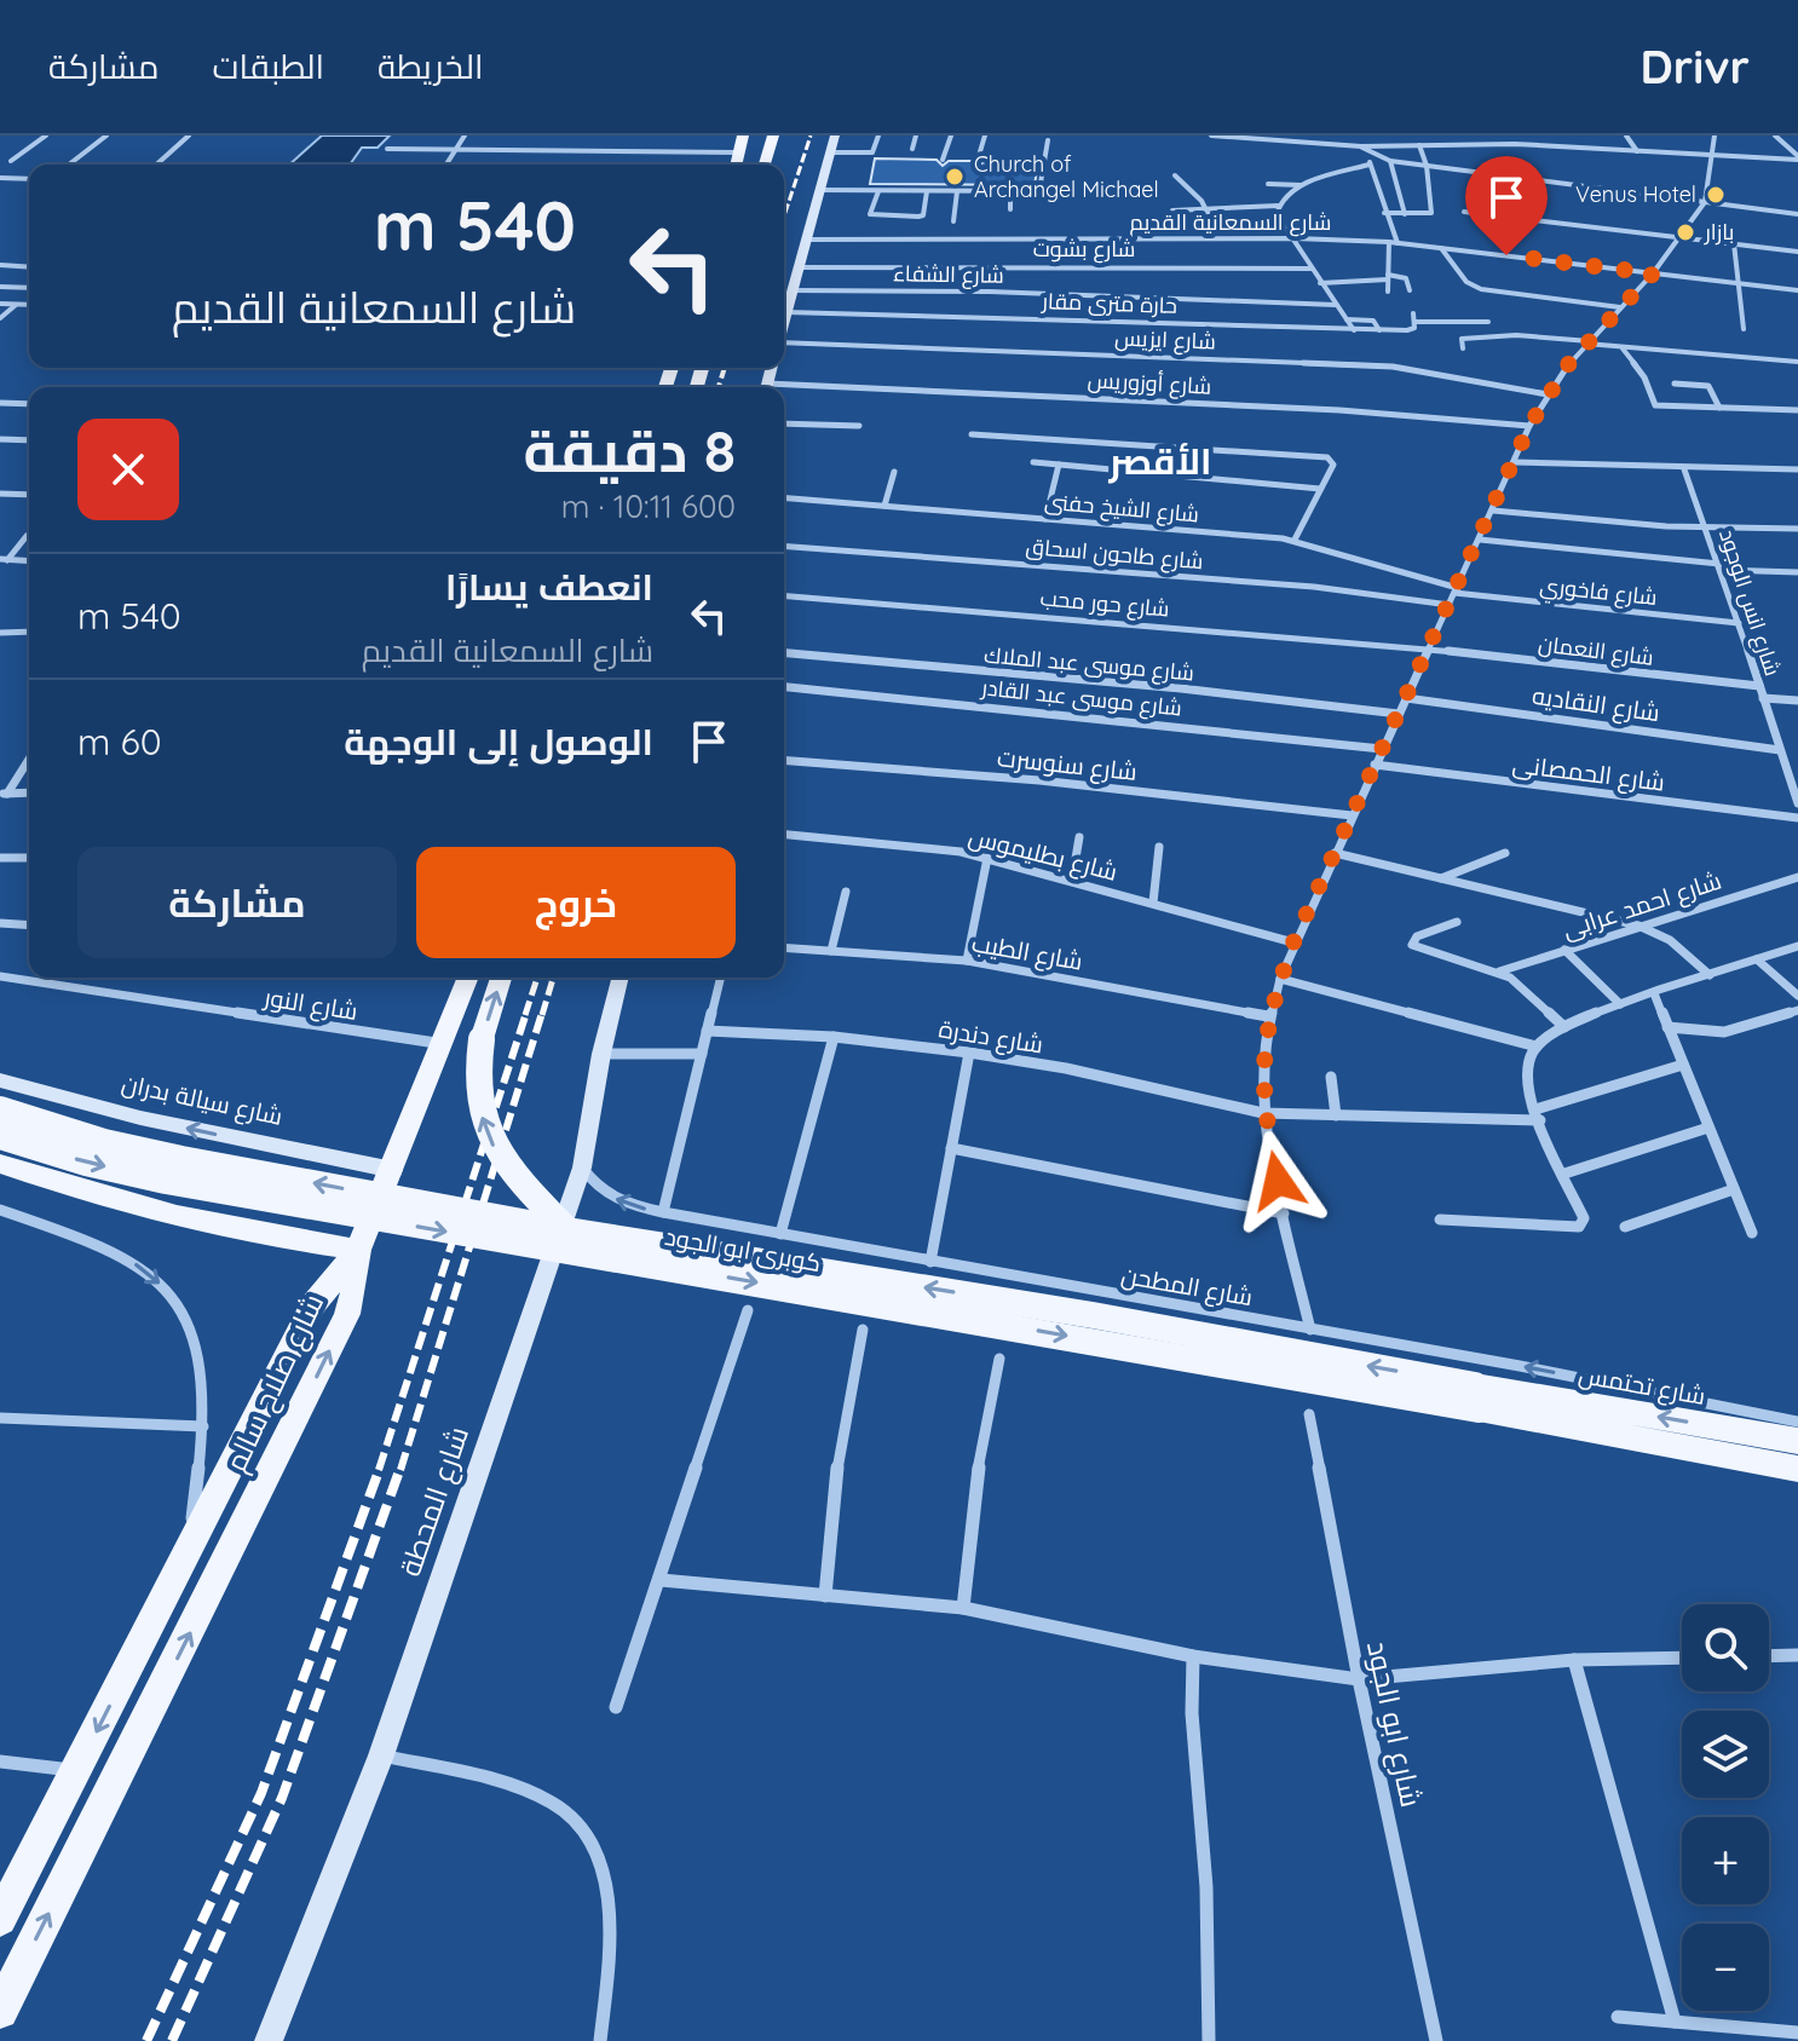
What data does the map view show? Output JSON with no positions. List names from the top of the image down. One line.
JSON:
{"streets":{"main road":["شارع سيالة بدران","كوبرى ابو الجود","شارع صلاح سالم","شارع تحتمس","شارع المحطة"],"street":["شارع السمعانية القديم","شارع بشوت","شارع الشفاء","حارة مترى مقار","شارع ايزيس","شارع أوزوريس","شارع الشيخ حفنى","شارع طاحون اسحاق","شارع فاخوري","شارع انس الوجود","شارع حور محب","شارع النعمان","شارع موسى عبد الملاك","شارع موسى عبد القادر","شارع النقاديه","شارع سنوسرت","شارع الحمصانى","شارع بطليموس","شارع احمد عرابى","شارع الطيب","شارع النور","شارع دندرة","شارع المطحن","شارع ابو الجود"]},"crossings":[["شارع الشيخ حفنى","شارع فاخوري"],["شارع فاخوري","شارع انس الوجود"],["شارع انس الوجود","شارع النعمان"],["شارع انس الوجود","شارع النقاديه"],["شارع حور محب","شارع النعمان"],["كوبرى ابو الجود","شارع تحتمس"],["شارع المطحن","شارع المحطة"]],"one_way":["شارع المطحن"],"districts":["الأقصر"],"places":["Church of Archangel Michael","Venus Hotel","بازار"],"page":{"header":"Drivr","nav":["الخريطة","الطبقات","مشاركة"],"turn":["540 m","شارع السمعانية القديم"],"heading":["8 دقيقة","600 m · 10:11"],"list":[{"name":"انعطف يسارًا","note":"شارع السمعانية القديم","value":"540 m"},{"name":"الوصول إلى الوجهة","value":"60 m"}],"buttons":["خروج","مشاركة"],"map_buttons":["+","−"]}}
